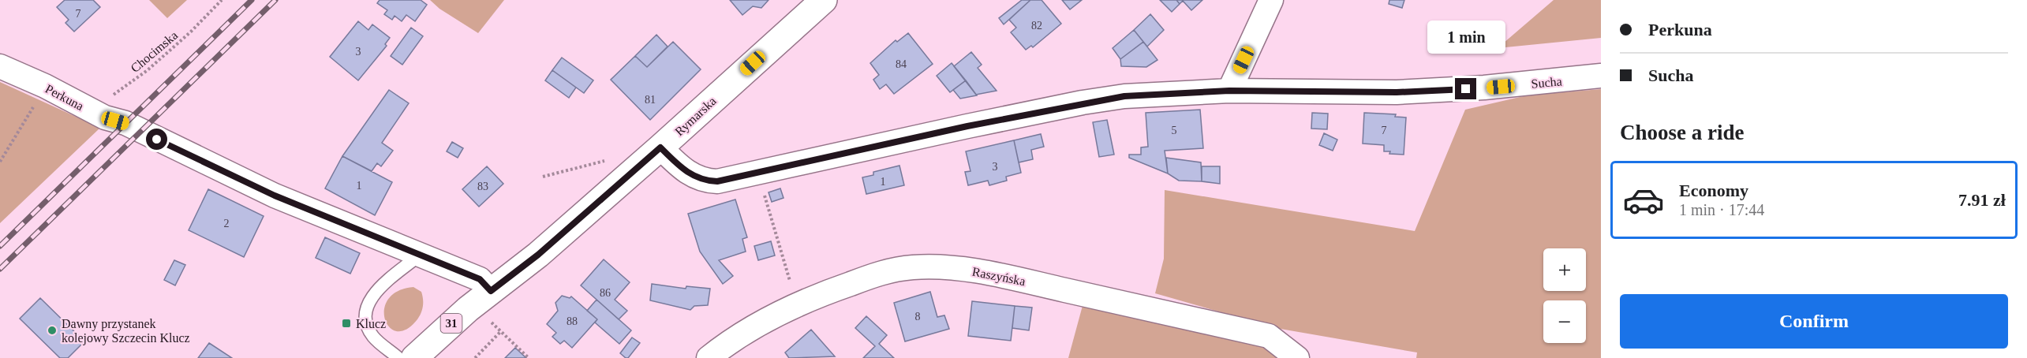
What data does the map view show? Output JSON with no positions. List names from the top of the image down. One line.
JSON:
{"streets":{"main road":["Rymarska","31"],"street":["Sucha","Perkuna","Raszyńska"],"path":["Chocimska"]},"crossings":[["Chocimska","Perkuna"],["Sucha","Rymarska"],["Perkuna","Rymarska"]],"places":{"transit":["Klucz"],"other":["Dawny przystanek kolejowy Szczecin Klucz"]},"house_numbers":["7","82","3","84","81","5","7","3","1","1","83","2","86","8","88"],"page":{"banner":["Perkuna","Sucha"],"bubble":"1 min","heading":"Choose a ride","list":[{"name":"Economy","note":"1 min · 17:44","value":"7.91 zł"}],"map_buttons":["+","−"],"buttons":"Confirm"}}
